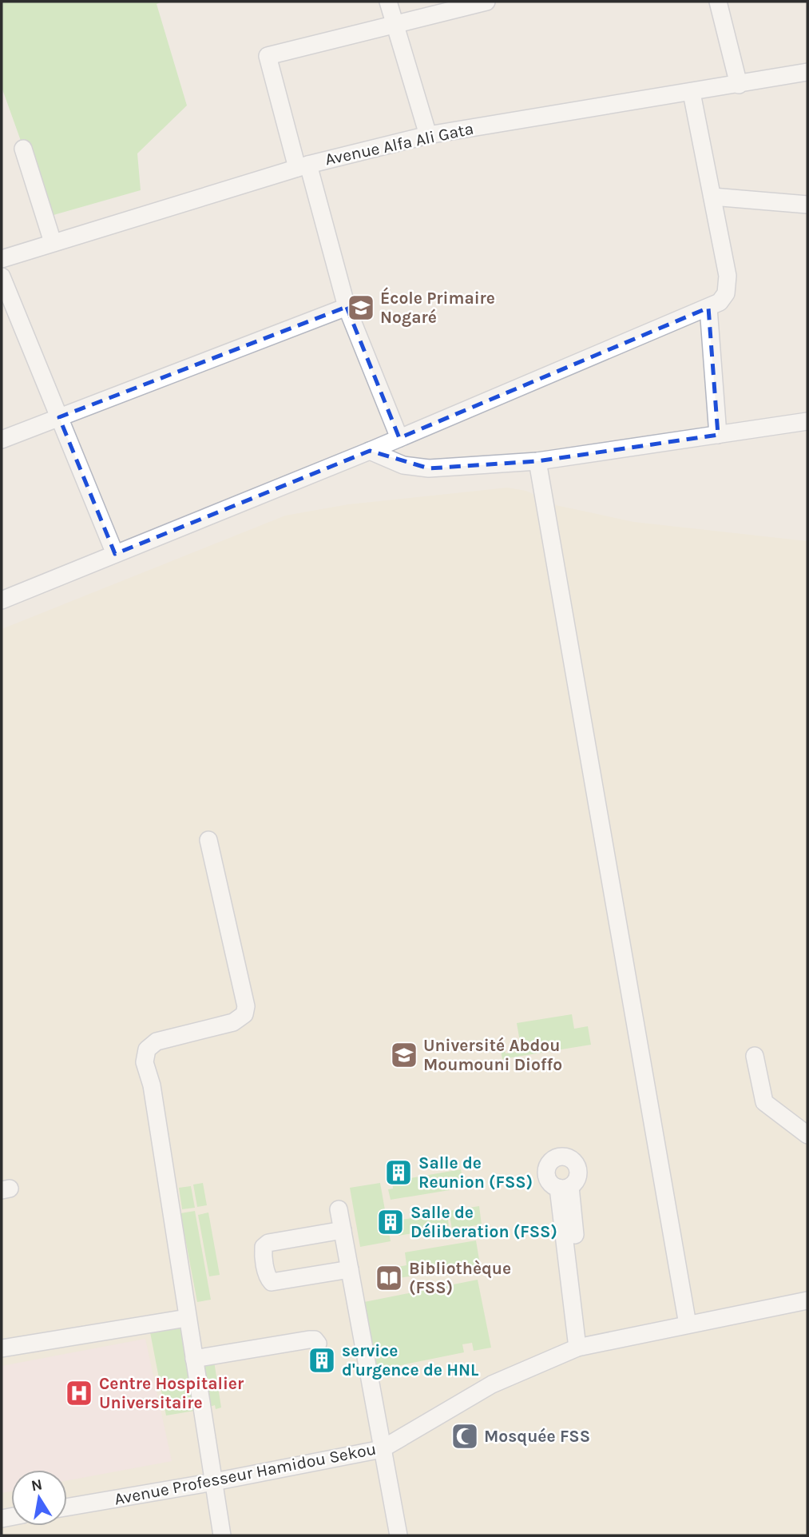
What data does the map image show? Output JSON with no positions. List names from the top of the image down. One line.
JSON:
{"streets":{"street":["Avenue Alfa Ali Gata","Avenue Professeur Hamidou Sekou"]},"places":{"school or university":["École Primaire Nogaré","Université Abdou Moumouni Dioffo"],"building":["Salle de Reunion (FSS)","Salle de Déliberation (FSS)","service d'urgence de HNL"],"library":["Bibliothèque (FSS)"],"hospital":["Centre Hospitalier Universitaire"],"mosque":["Mosquée FSS"]},"north":"top"}
